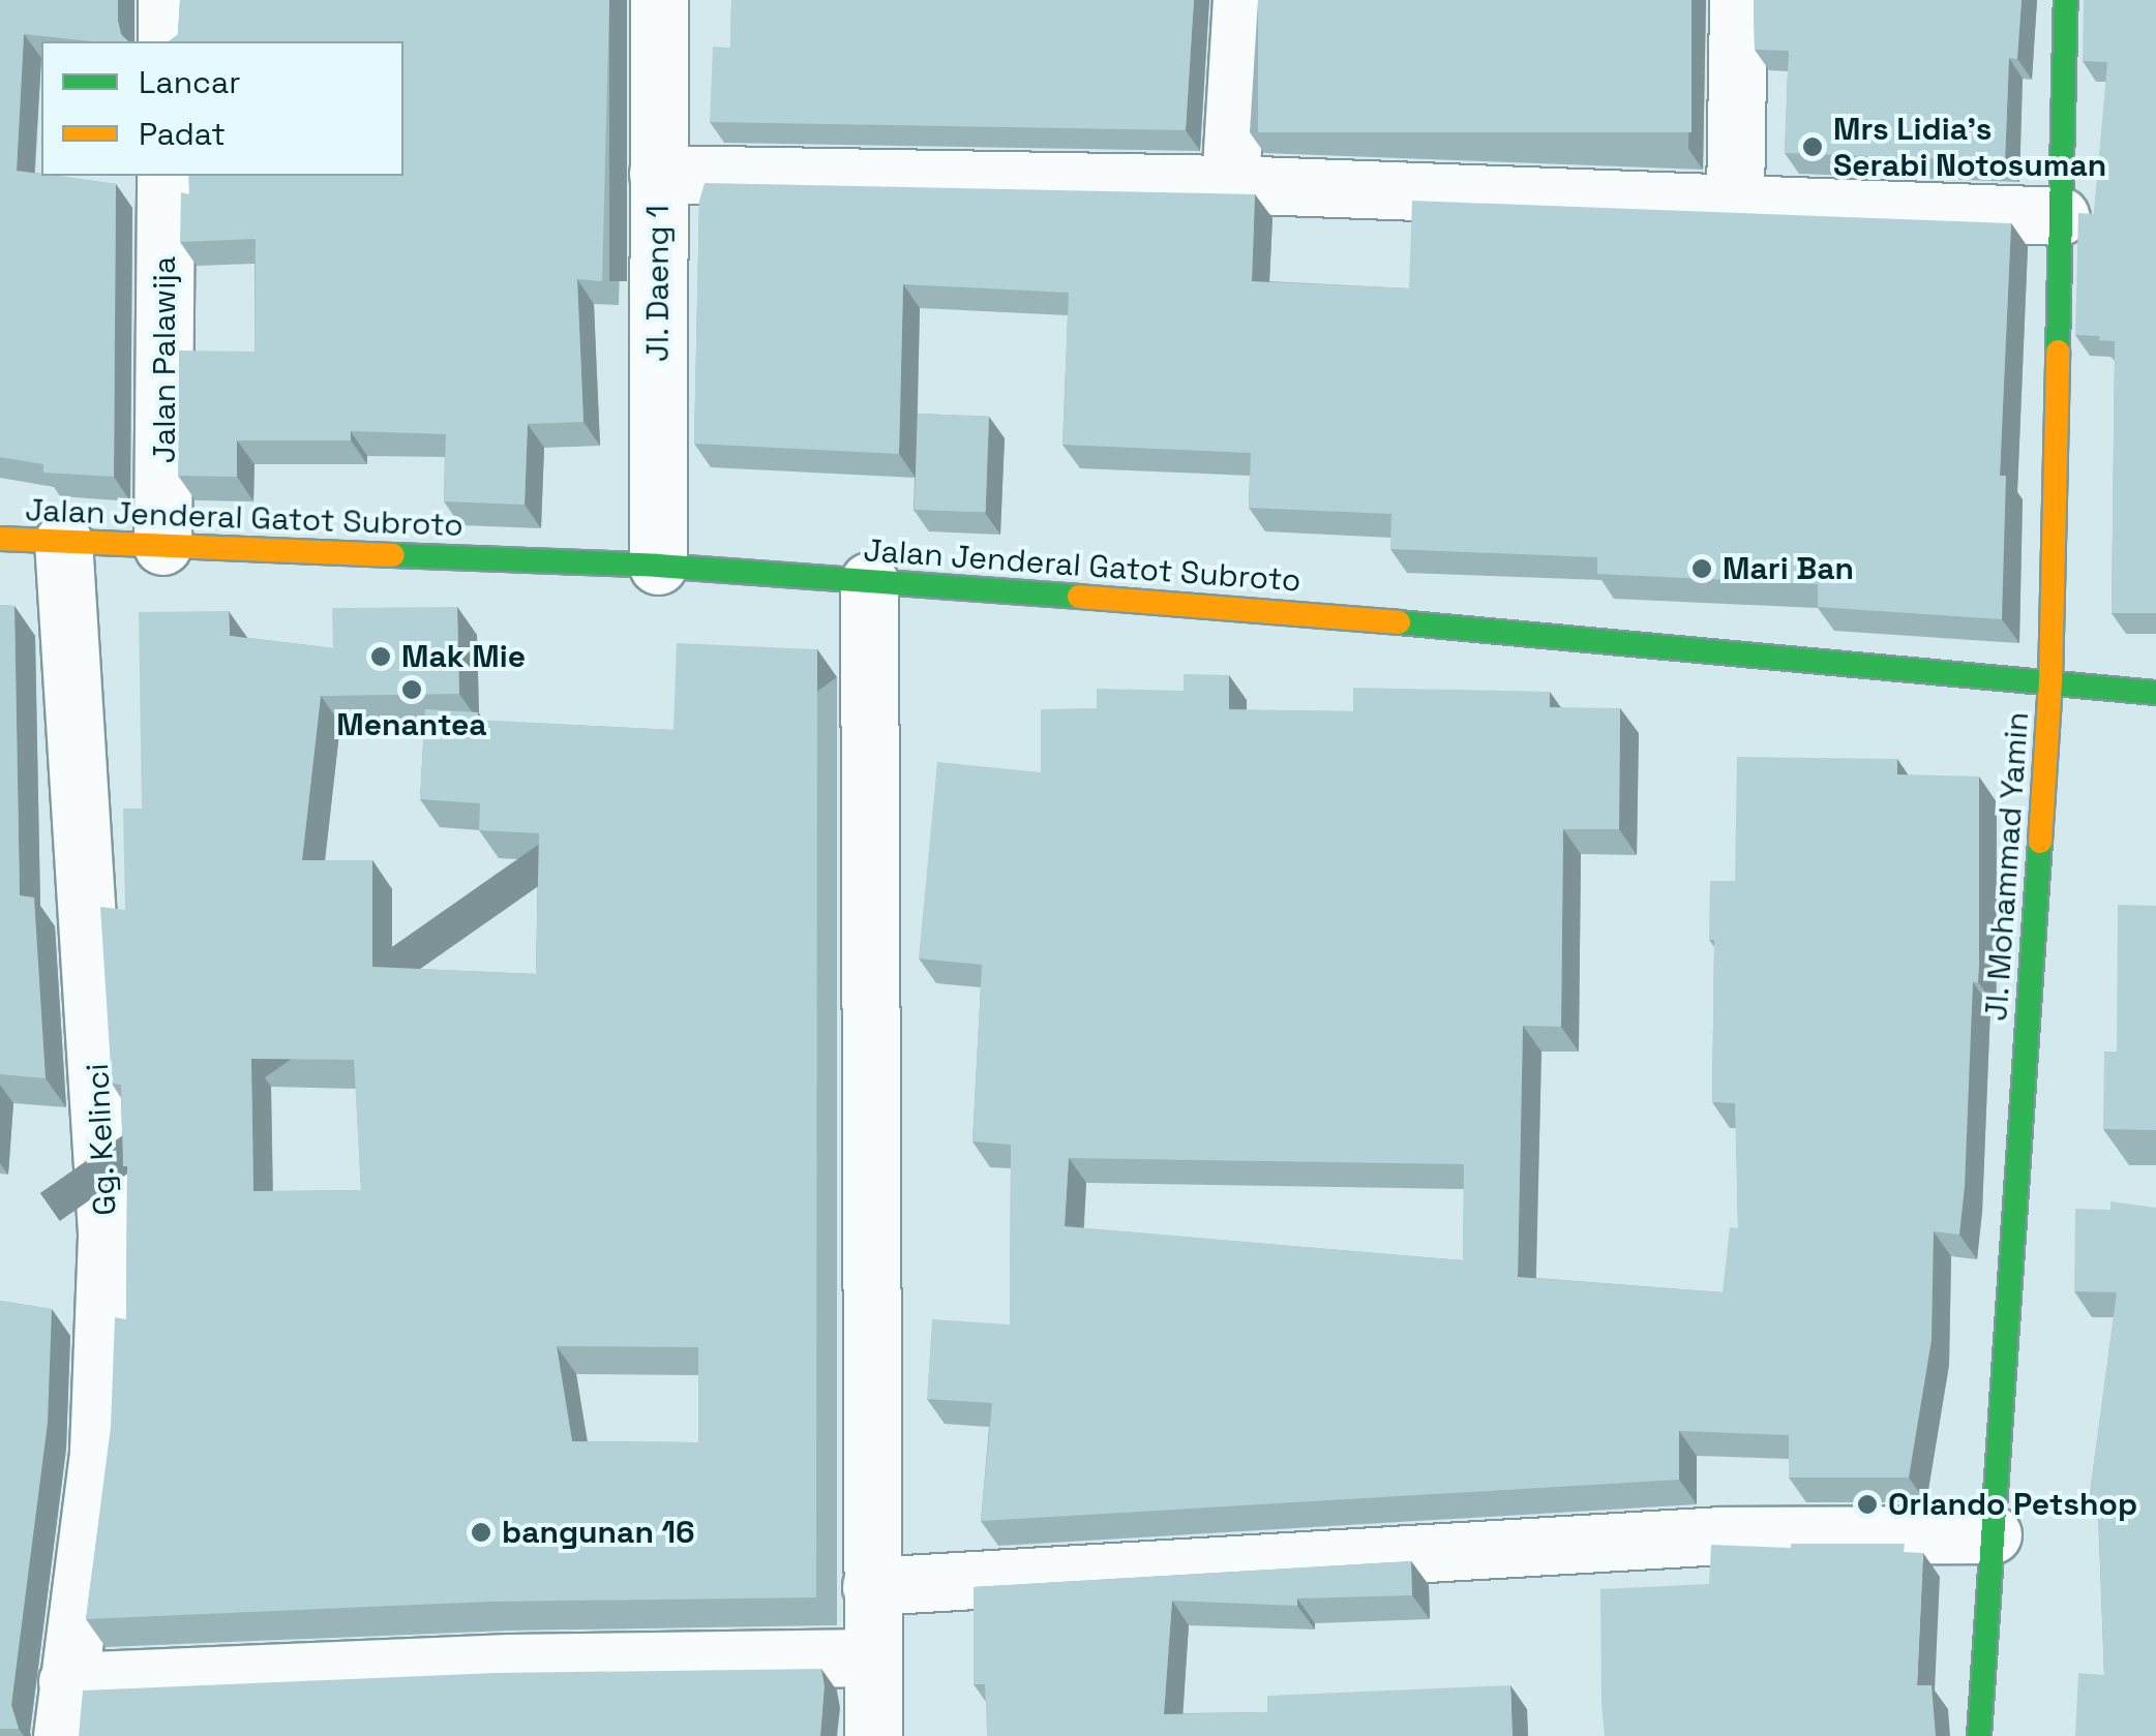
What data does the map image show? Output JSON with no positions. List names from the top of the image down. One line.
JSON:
{"streets":{"main road":["Jalan Jenderal Gatot Subroto","Jl. Mohammad Yamin"],"street":["Jl. Daeng 1","Jalan Palawija","Gg. Kelinci"]},"crossings":[["Jl. Daeng 1","Jalan Jenderal Gatot Subroto"],["Jalan Palawija","Jalan Jenderal Gatot Subroto"],["Jalan Jenderal Gatot Subroto","Jl. Mohammad Yamin"],["Jalan Jenderal Gatot Subroto","Gg. Kelinci"]],"places":["Mrs Lidia's Serabi Notosuman","Mari Ban","Mak Mie","Menantea","Orlando Petshop","bangunan 16"],"legend":["Lancar","Padat"]}
